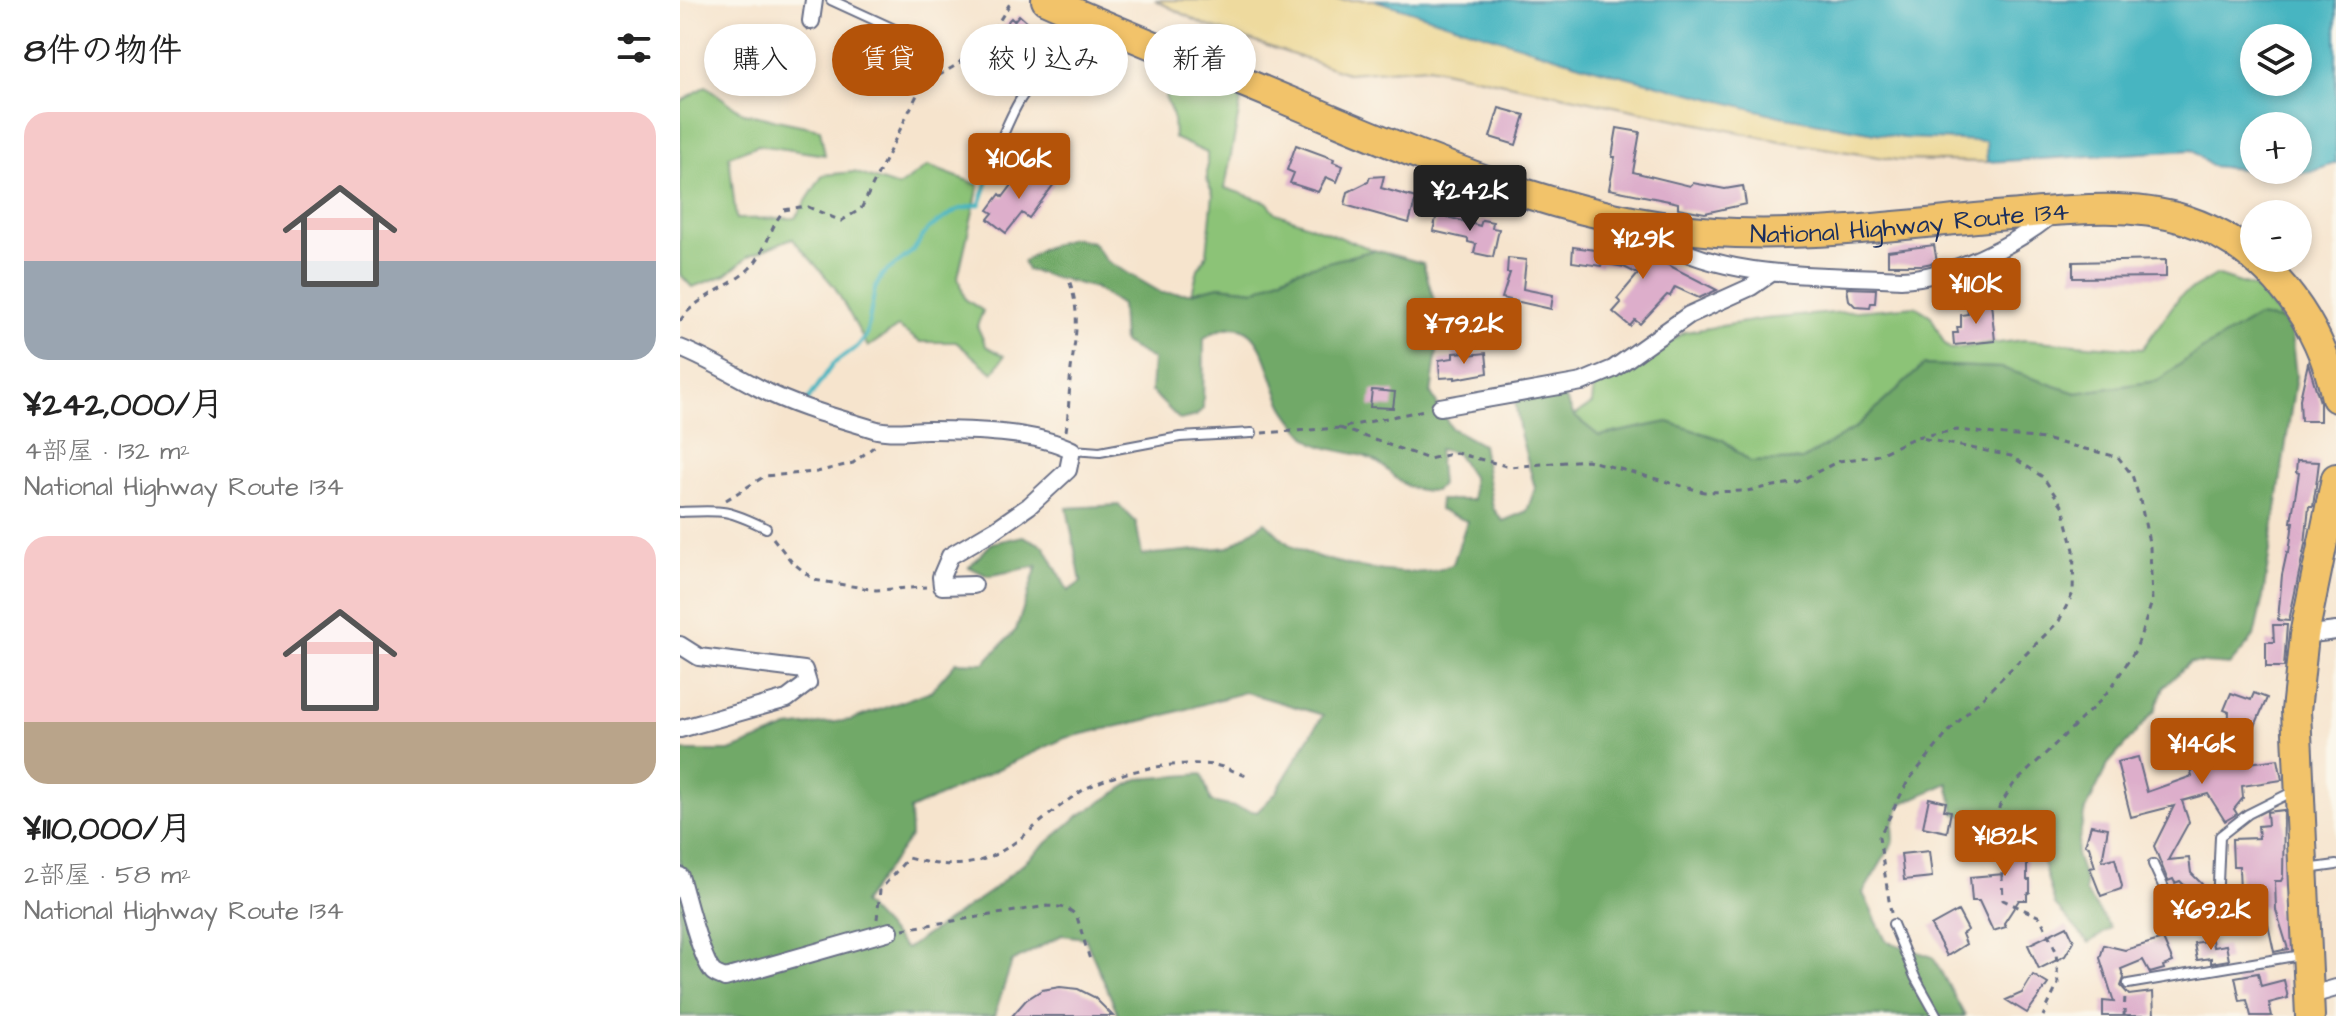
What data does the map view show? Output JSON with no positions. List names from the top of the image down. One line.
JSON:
{"streets":{"highway":["National Highway Route 134"]},"page":{"heading":"8件の物件","map_buttons":["+","−"],"chip":["購入","賃貸","絞り込み","新着"],"list":[{"name":"¥242,000/月","note":"4部屋 · 132 m² · National Highway Route 134"},{"name":"¥110,000/月","note":"2部屋 · 58 m² · National Highway Route 134"}],"price":["¥106K","¥242K","¥129K","¥110K","¥79.2K","¥146K","¥182K","¥69.2K"]}}
